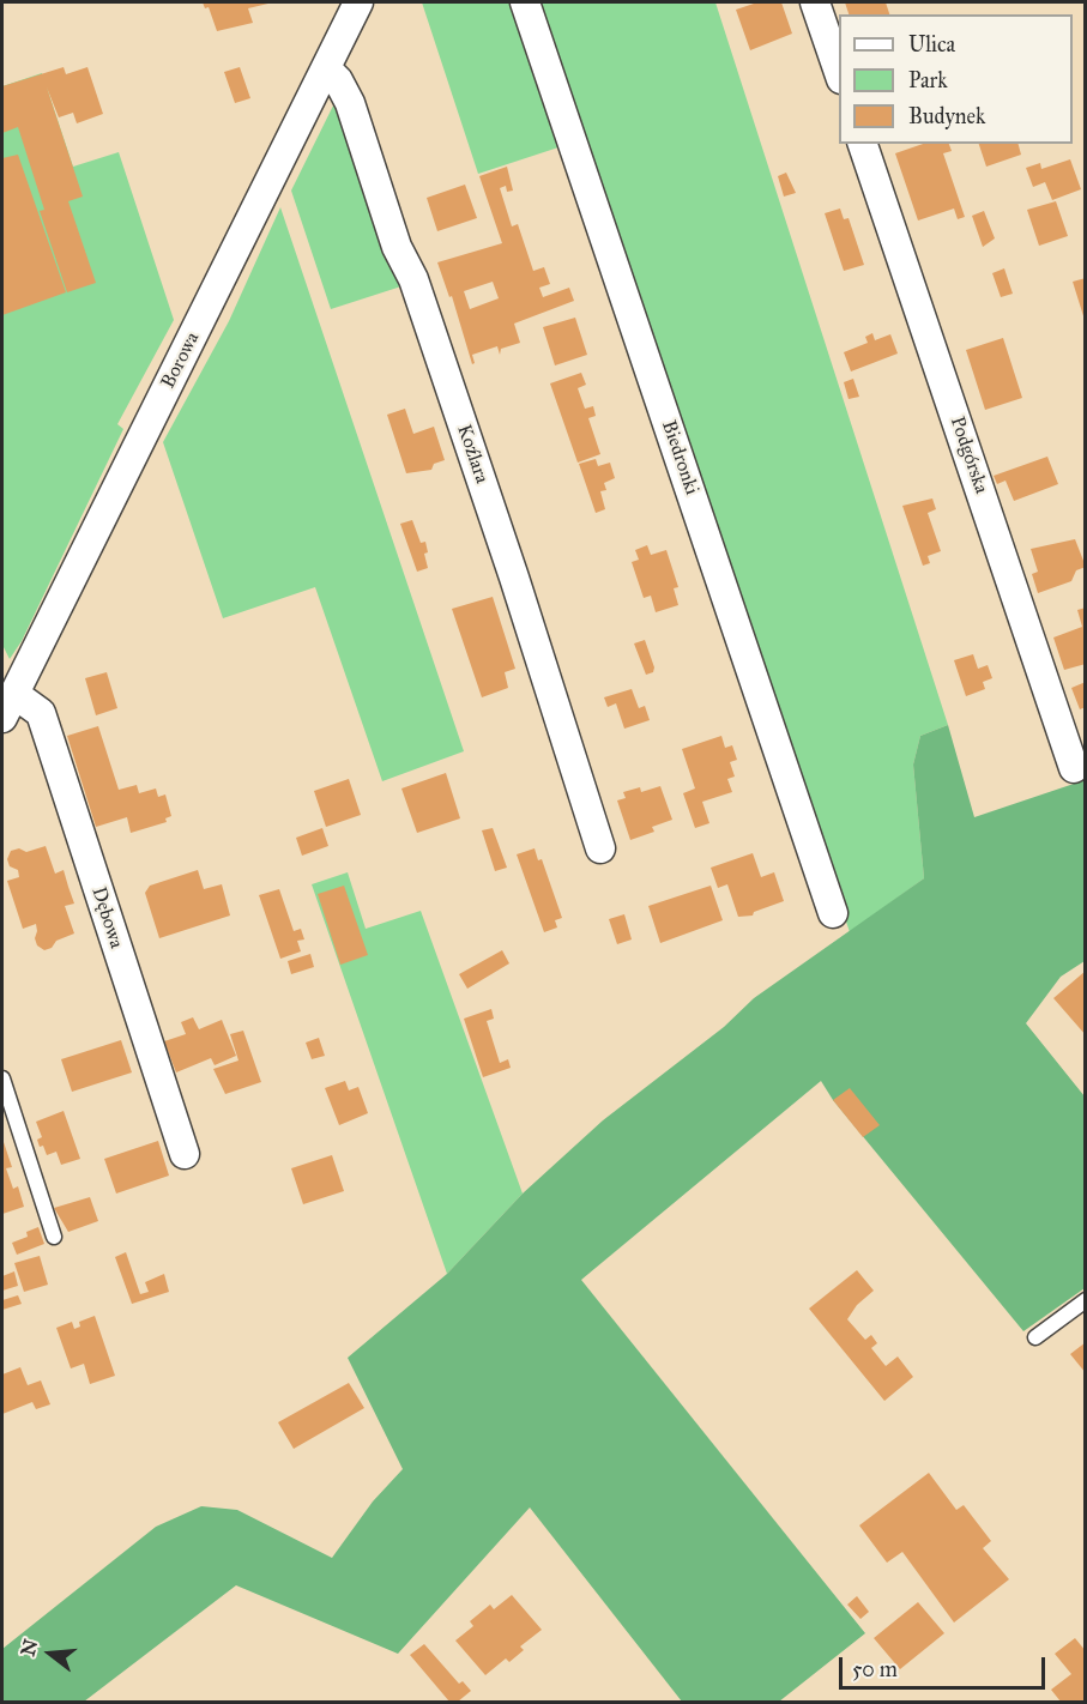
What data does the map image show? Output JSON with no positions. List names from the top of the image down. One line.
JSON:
{"streets":{"street":["Borowa","Koźlara","Podgórska","Biedronki","Dębowa"]},"crossings":[["Borowa","Koźlara"],["Borowa","Dębowa"]],"legend":["Ulica","Park","Budynek"],"scale_bar":"50 m","north":"left"}
